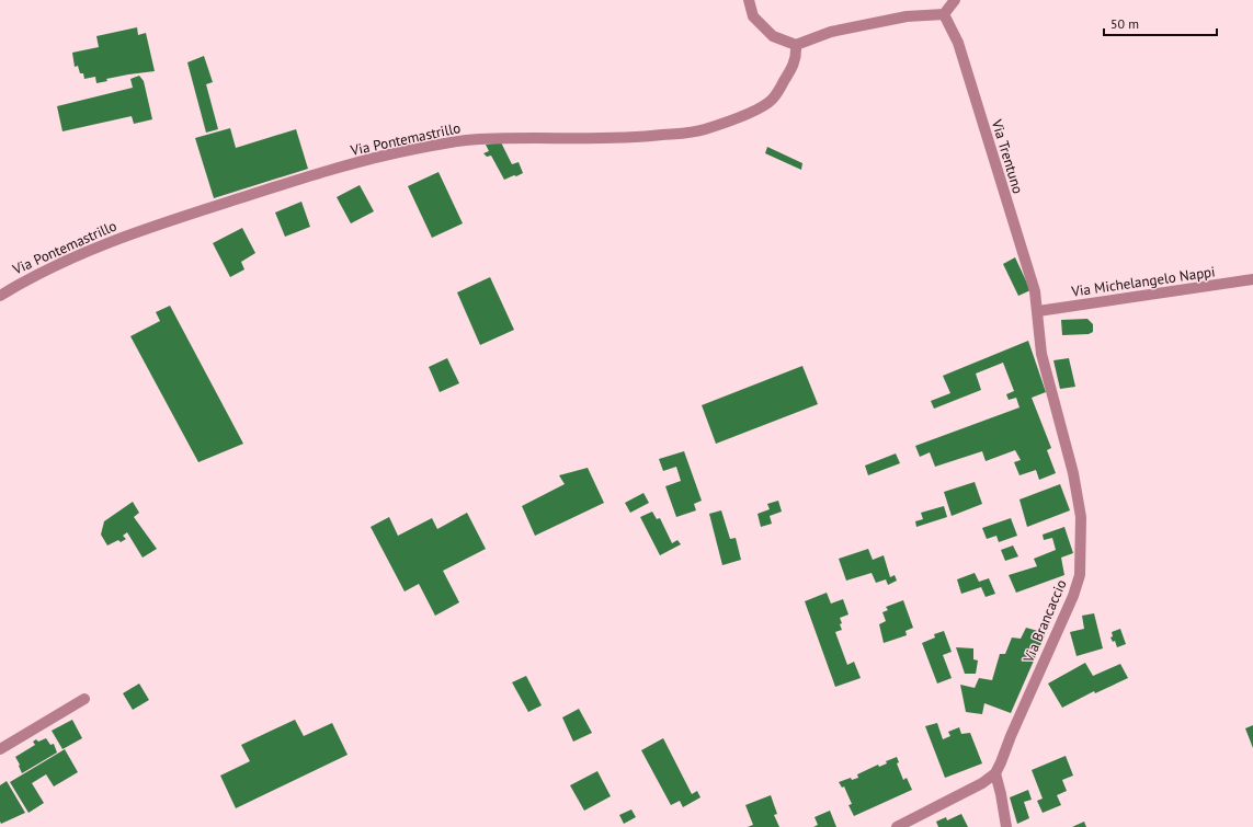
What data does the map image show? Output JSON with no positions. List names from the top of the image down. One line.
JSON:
{"streets":{"street":["Via Pontemastrillo","Via Trentuno","Via Michelangelo Nappi","Via Brancaccio"]},"crossings":[["Via Trentuno","Via Michelangelo Nappi"],["Via Trentuno","Via Brancaccio"],["Via Michelangelo Nappi","Via Brancaccio"]],"scale_bar":"50 m"}
